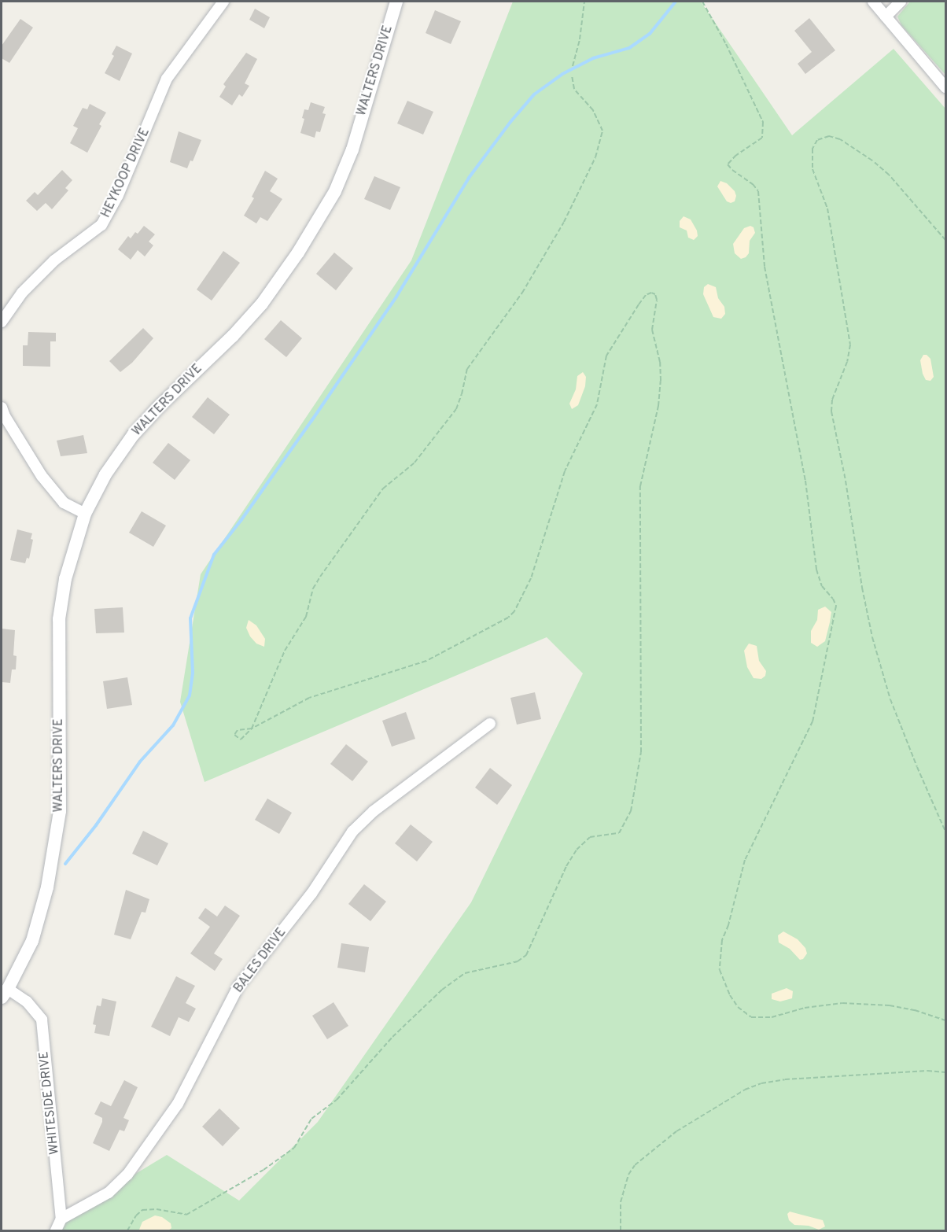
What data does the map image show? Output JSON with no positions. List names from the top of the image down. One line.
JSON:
{"streets":{"street":["WALTERS DRIVE","HEYKOOP DRIVE","BALES DRIVE","WHITESIDE DRIVE"]},"crossings":[["WALTERS DRIVE","WHITESIDE DRIVE"],["BALES DRIVE","WHITESIDE DRIVE"]]}
